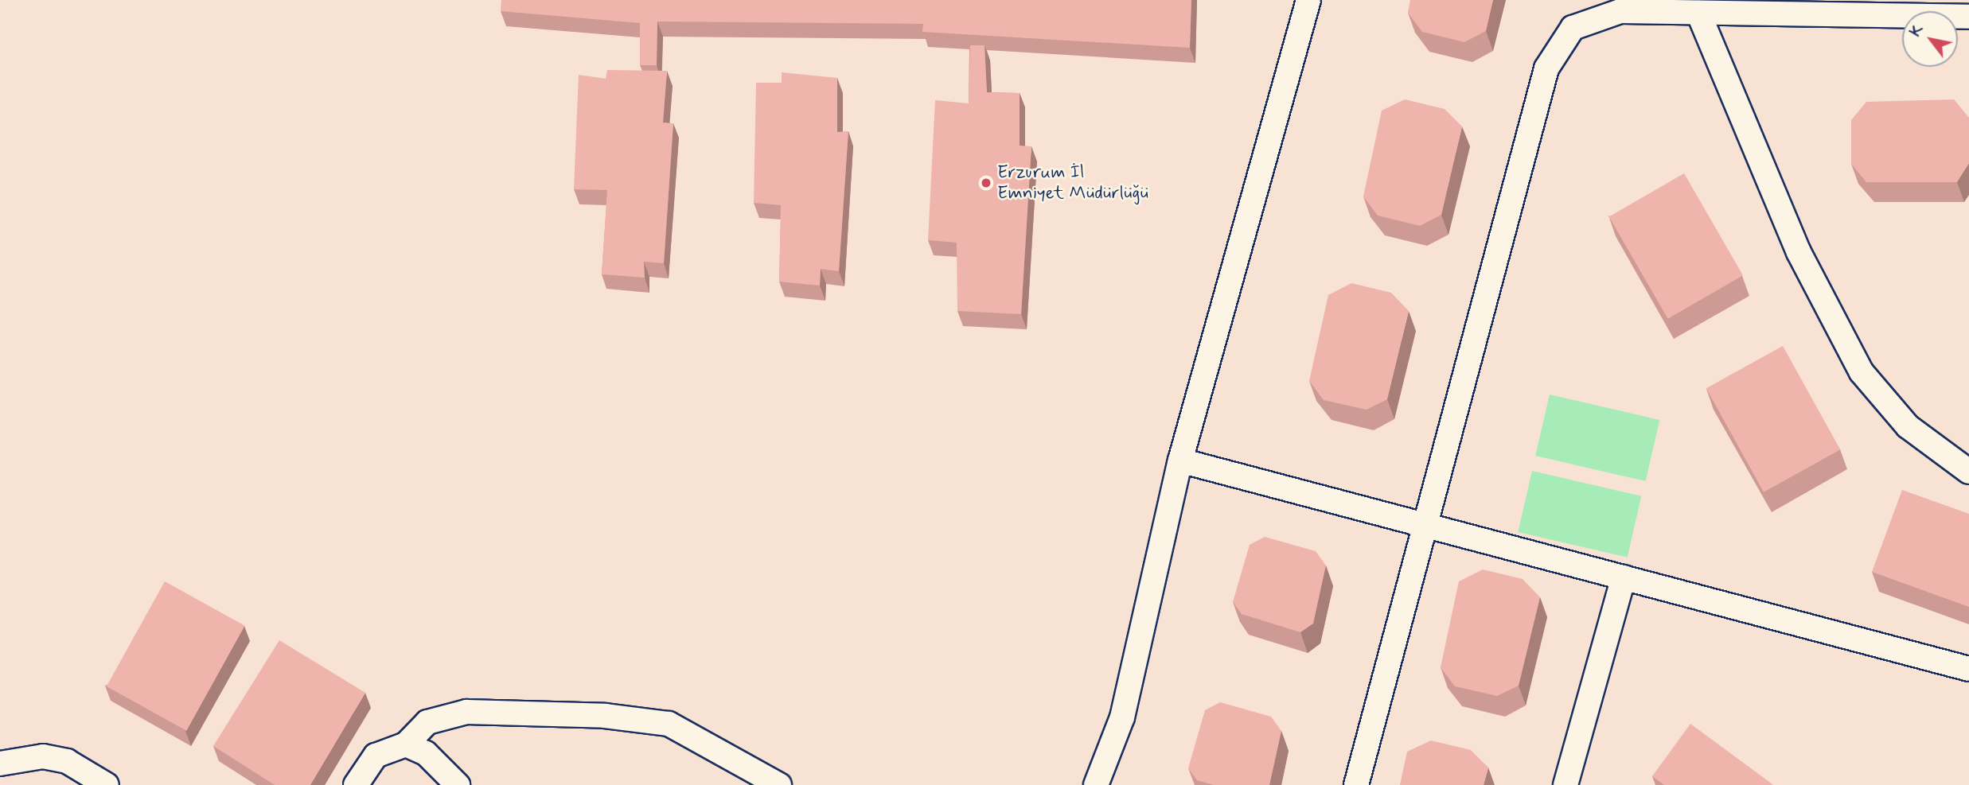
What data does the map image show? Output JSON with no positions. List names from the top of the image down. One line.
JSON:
{"places":["Erzurum İl Emniyet Müdürlüğü"],"north":"top left"}
